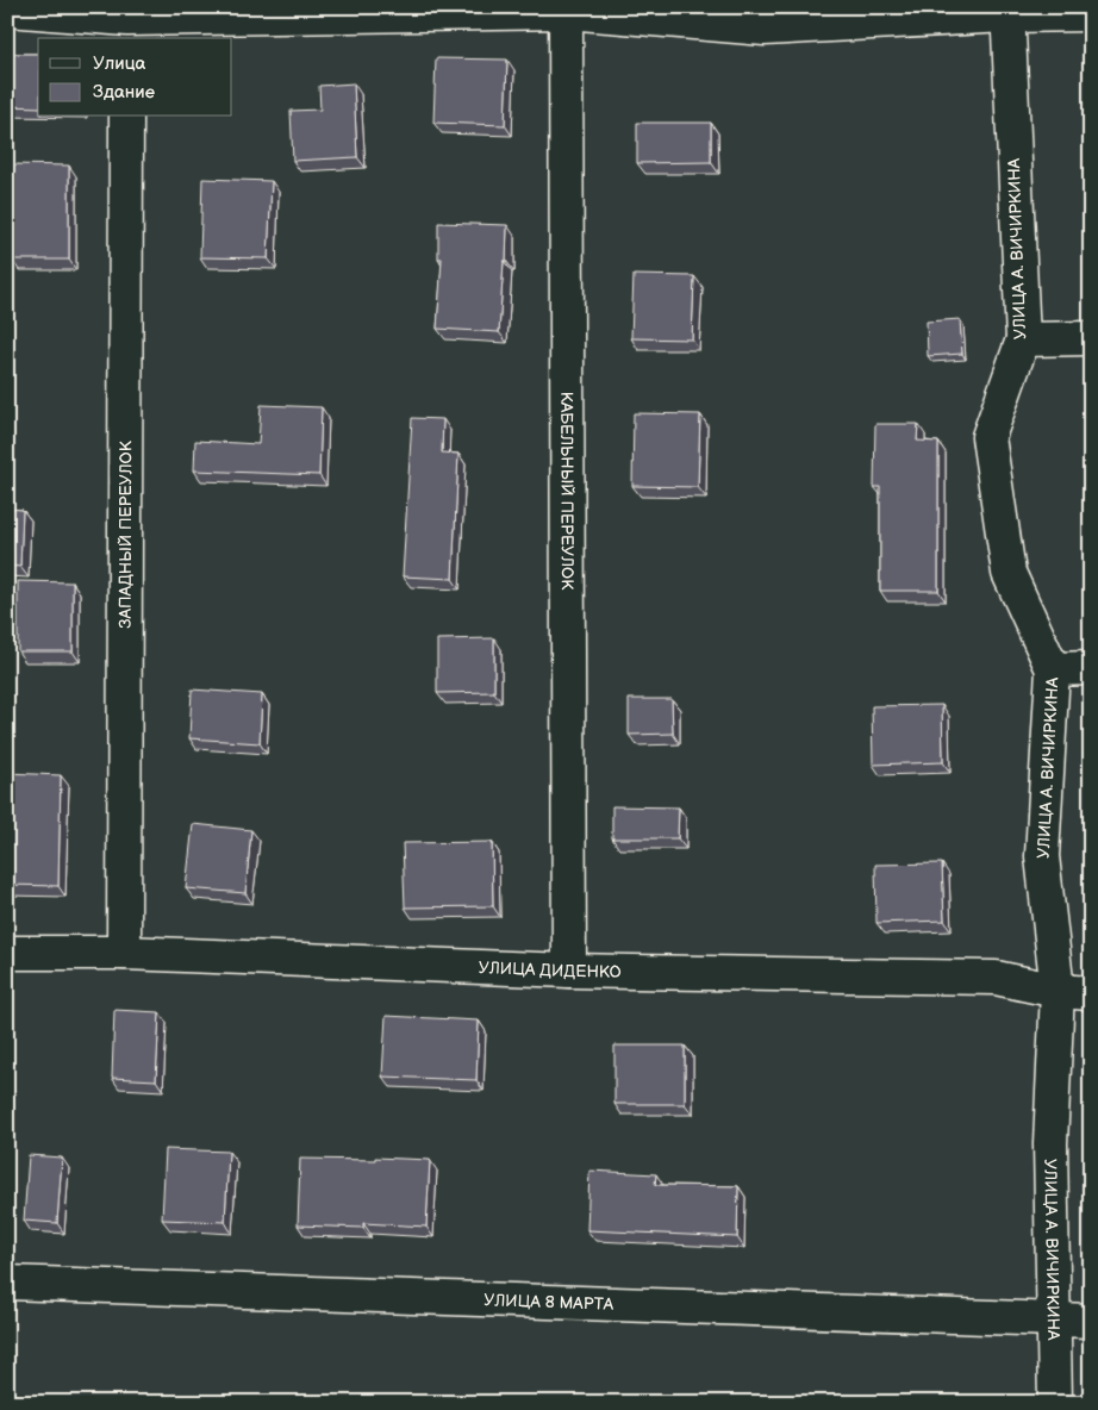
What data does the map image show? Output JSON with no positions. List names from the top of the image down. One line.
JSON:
{"streets":{"street":["УЛИЦА А. ВИЧИРКИНА","КАБЕЛЬНЫЙ ПЕРЕУЛОК","ЗАПАДНЫЙ ПЕРЕУЛОК","УЛИЦА ДИДЕНКО","УЛИЦА 8 МАРТА"]},"crossings":[["УЛИЦА А. ВИЧИРКИНА","УЛИЦА ДИДЕНКО"],["УЛИЦА А. ВИЧИРКИНА","УЛИЦА 8 МАРТА"],["КАБЕЛЬНЫЙ ПЕРЕУЛОК","УЛИЦА ДИДЕНКО"],["ЗАПАДНЫЙ ПЕРЕУЛОК","УЛИЦА ДИДЕНКО"]],"legend":["Улица","Здание"]}
